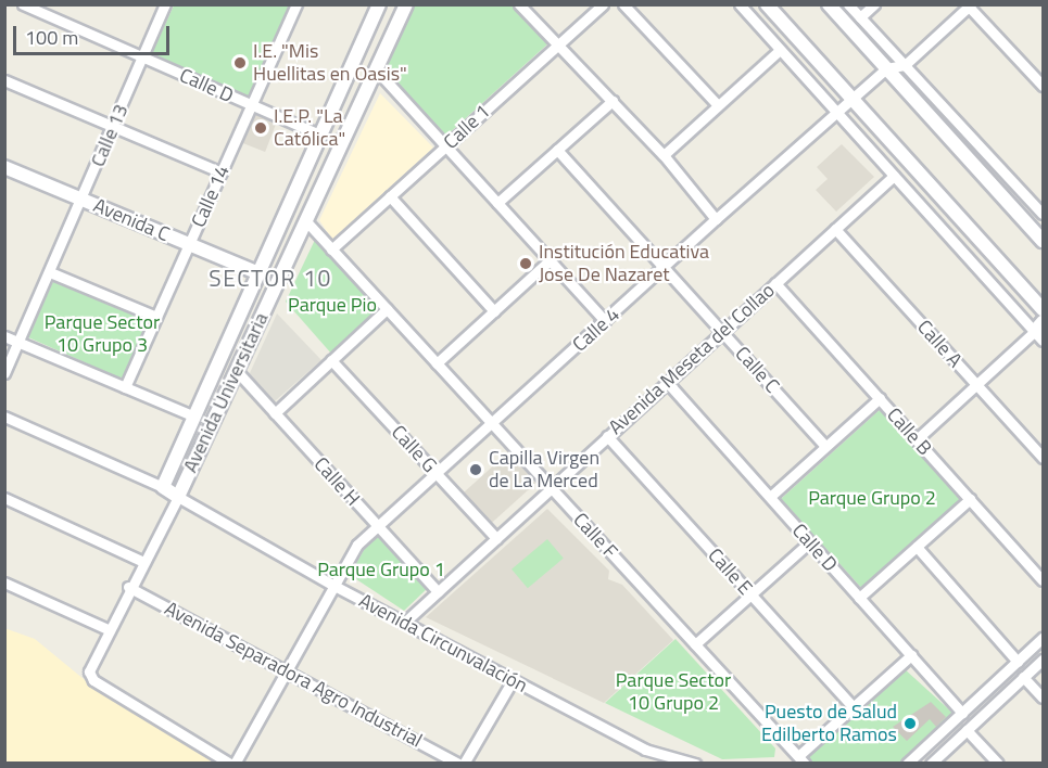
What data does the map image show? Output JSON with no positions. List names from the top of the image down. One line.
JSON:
{"streets":{"street":["Calle D","Calle 1","Calle 13","Calle 14","Avenida C","Calle 4","Calle A","Avenida Meseta del Collao","Calle C","Avenida Universitaria","Calle B","Calle G","Calle H","Calle F","Calle E","Avenida Circunvalación","Avenida Separadora Agro Industrial"]},"crossings":[["Calle D","Calle 13"],["Calle D","Calle 14"],["Calle D","Avenida Meseta del Collao"],["Calle D","Avenida Universitaria"],["Calle 1","Calle F"],["Calle 13","Avenida C"],["Calle 14","Avenida C"],["Avenida C","Avenida Universitaria"],["Calle 4","Calle C"],["Calle 4","Avenida Universitaria"],["Calle 4","Calle G"],["Calle 4","Calle H"],["Calle 4","Calle F"],["Calle 4","Avenida Circunvalación"],["Calle 4","Avenida Separadora Agro Industrial"],["Calle A","Avenida Meseta del Collao"],["Avenida Meseta del Collao","Calle C"],["Avenida Meseta del Collao","Calle B"],["Avenida Meseta del Collao","Calle G"],["Avenida Meseta del Collao","Calle H"],["Avenida Meseta del Collao","Calle F"],["Avenida Meseta del Collao","Calle E"],["Avenida Meseta del Collao","Avenida Circunvalación"],["Avenida Universitaria","Calle H"],["Avenida Universitaria","Calle F"],["Avenida Universitaria","Avenida Circunvalación"],["Avenida Universitaria","Avenida Separadora Agro Industrial"]],"districts":["SECTOR 10"],"parks":["Parque Pio","Parque Sector 10 Grupo 3","Parque Grupo 2","Parque Grupo 1","Parque Sector 10 Grupo 2"],"places":["I.E. \"Mis Huellitas en Oasis\"","I.E.P. \"La Católica\"","Institución Educativa Jose De Nazaret","Capilla Virgen de La Merced","Puesto de Salud Edilberto Ramos"],"scale_bar":"100 m"}
